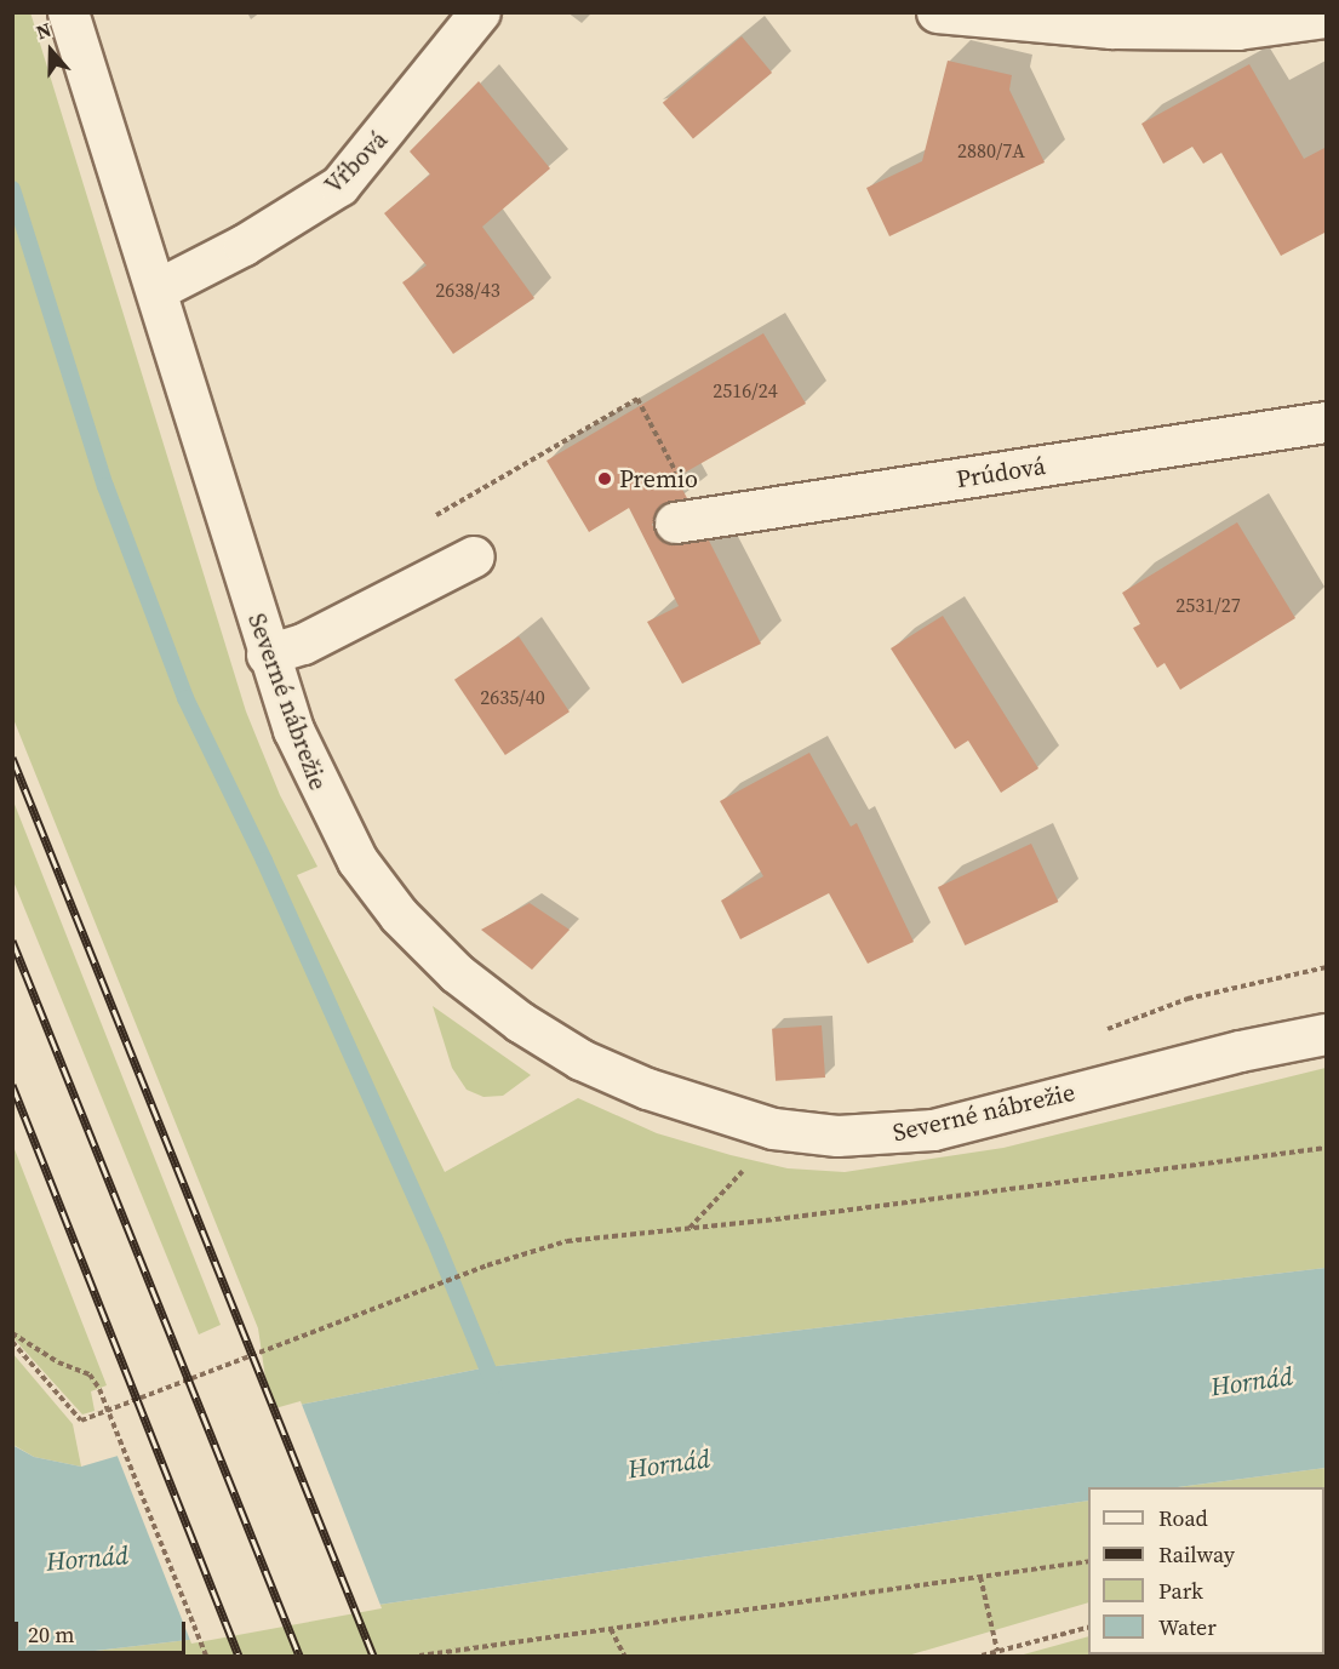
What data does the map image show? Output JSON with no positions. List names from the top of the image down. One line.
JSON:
{"streets":{"street":["Vŕbová","Prúdová","Severné nábrežie"]},"crossings":[["Vŕbová","Severné nábrežie"]],"water":["Hornád"],"places":["Premio"],"house_numbers":["2880/7A","2638/43","2516/24","2531/27","2635/40"],"legend":["Road","Railway","Park","Water"],"scale_bar":"20 m","north":"top"}
